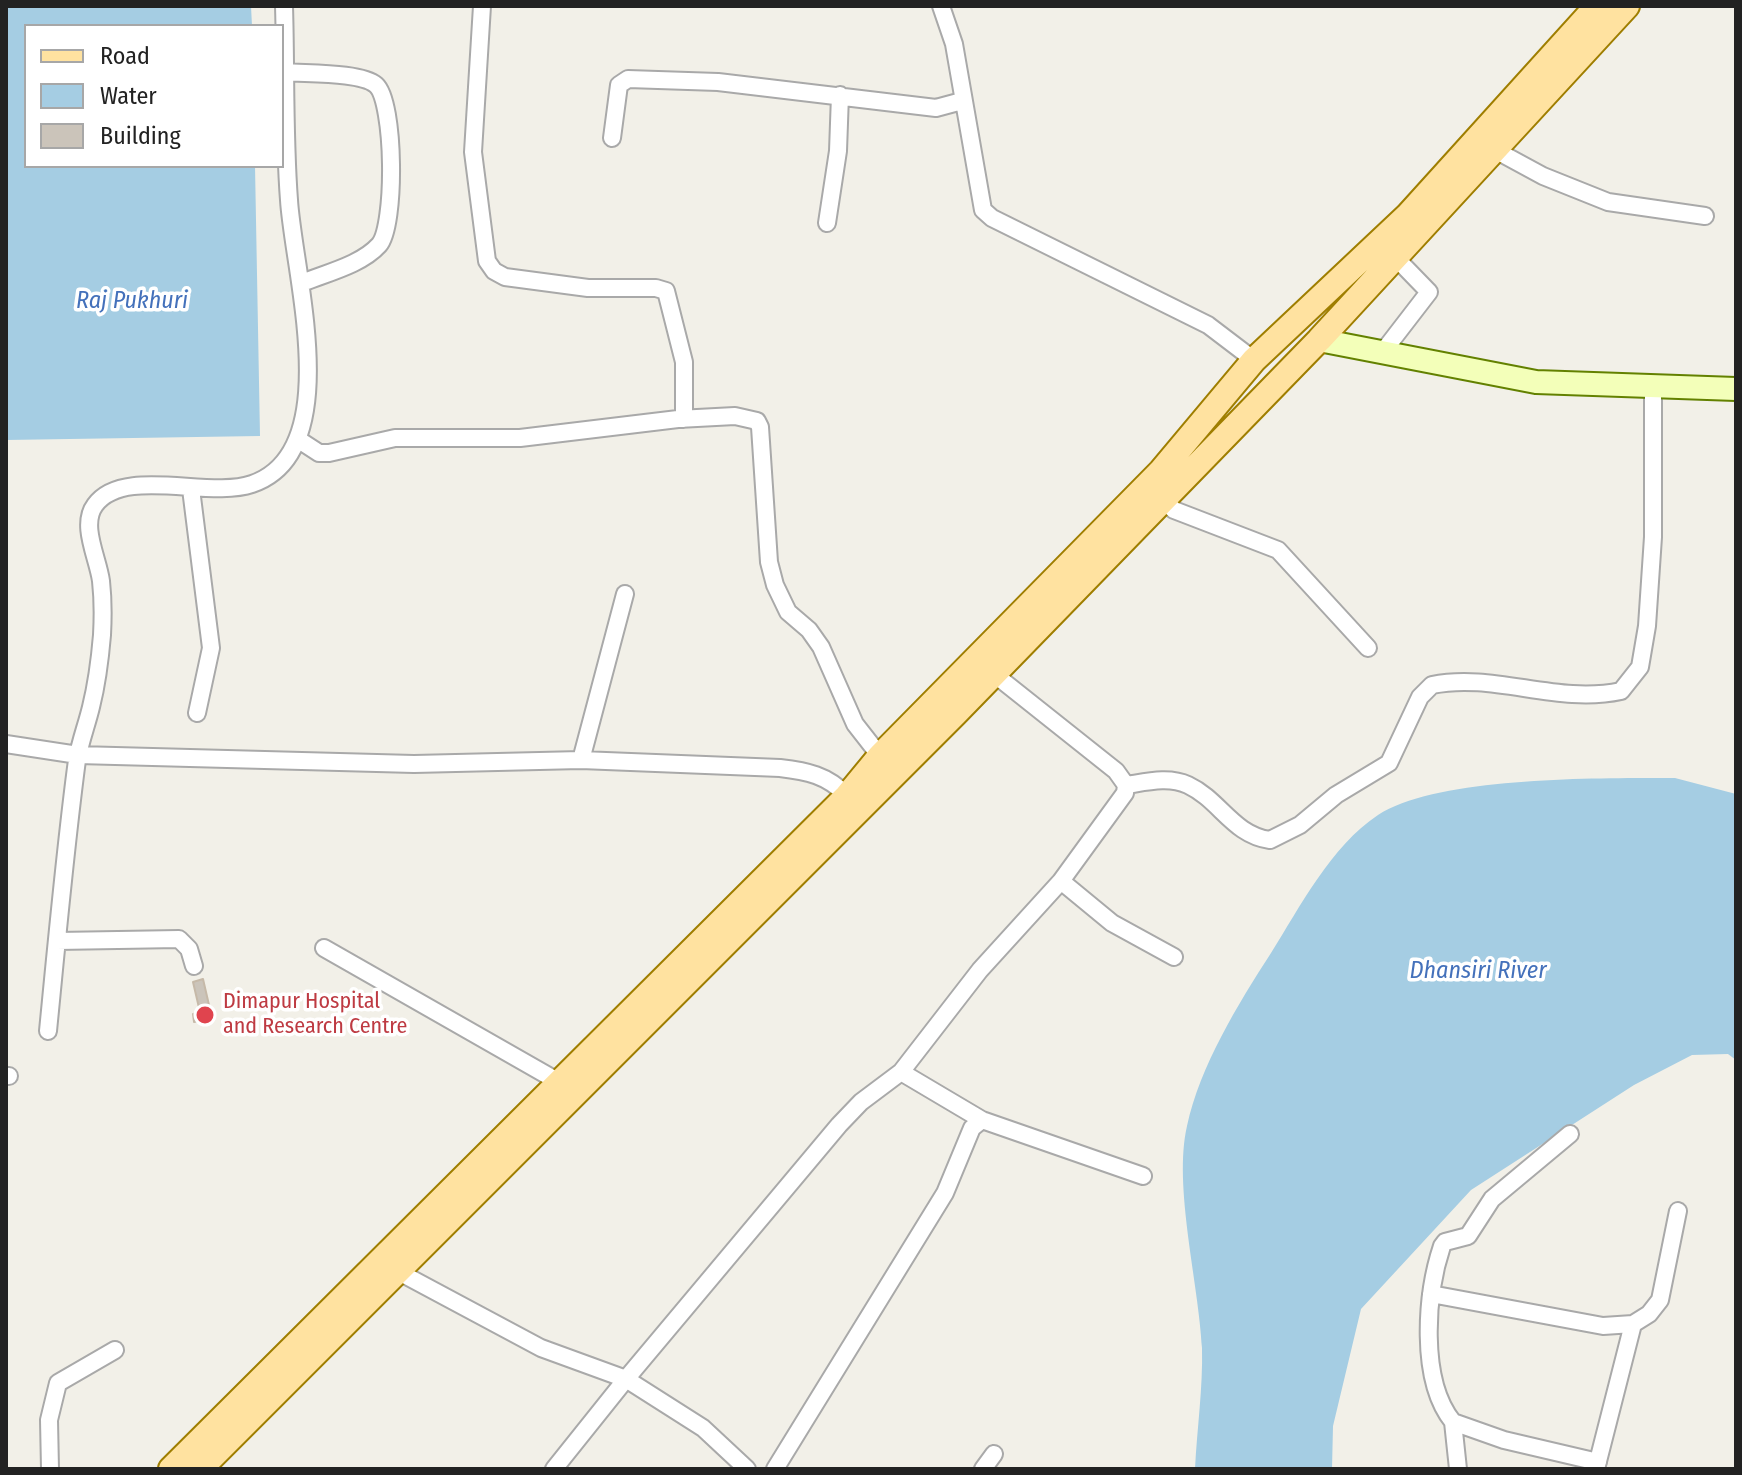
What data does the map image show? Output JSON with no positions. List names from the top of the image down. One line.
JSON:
{"water":["Raj Pukhuri","Dhansiri River"],"places":["Dimapur Hospital and Research Centre"],"legend":["Road","Water","Building"]}
